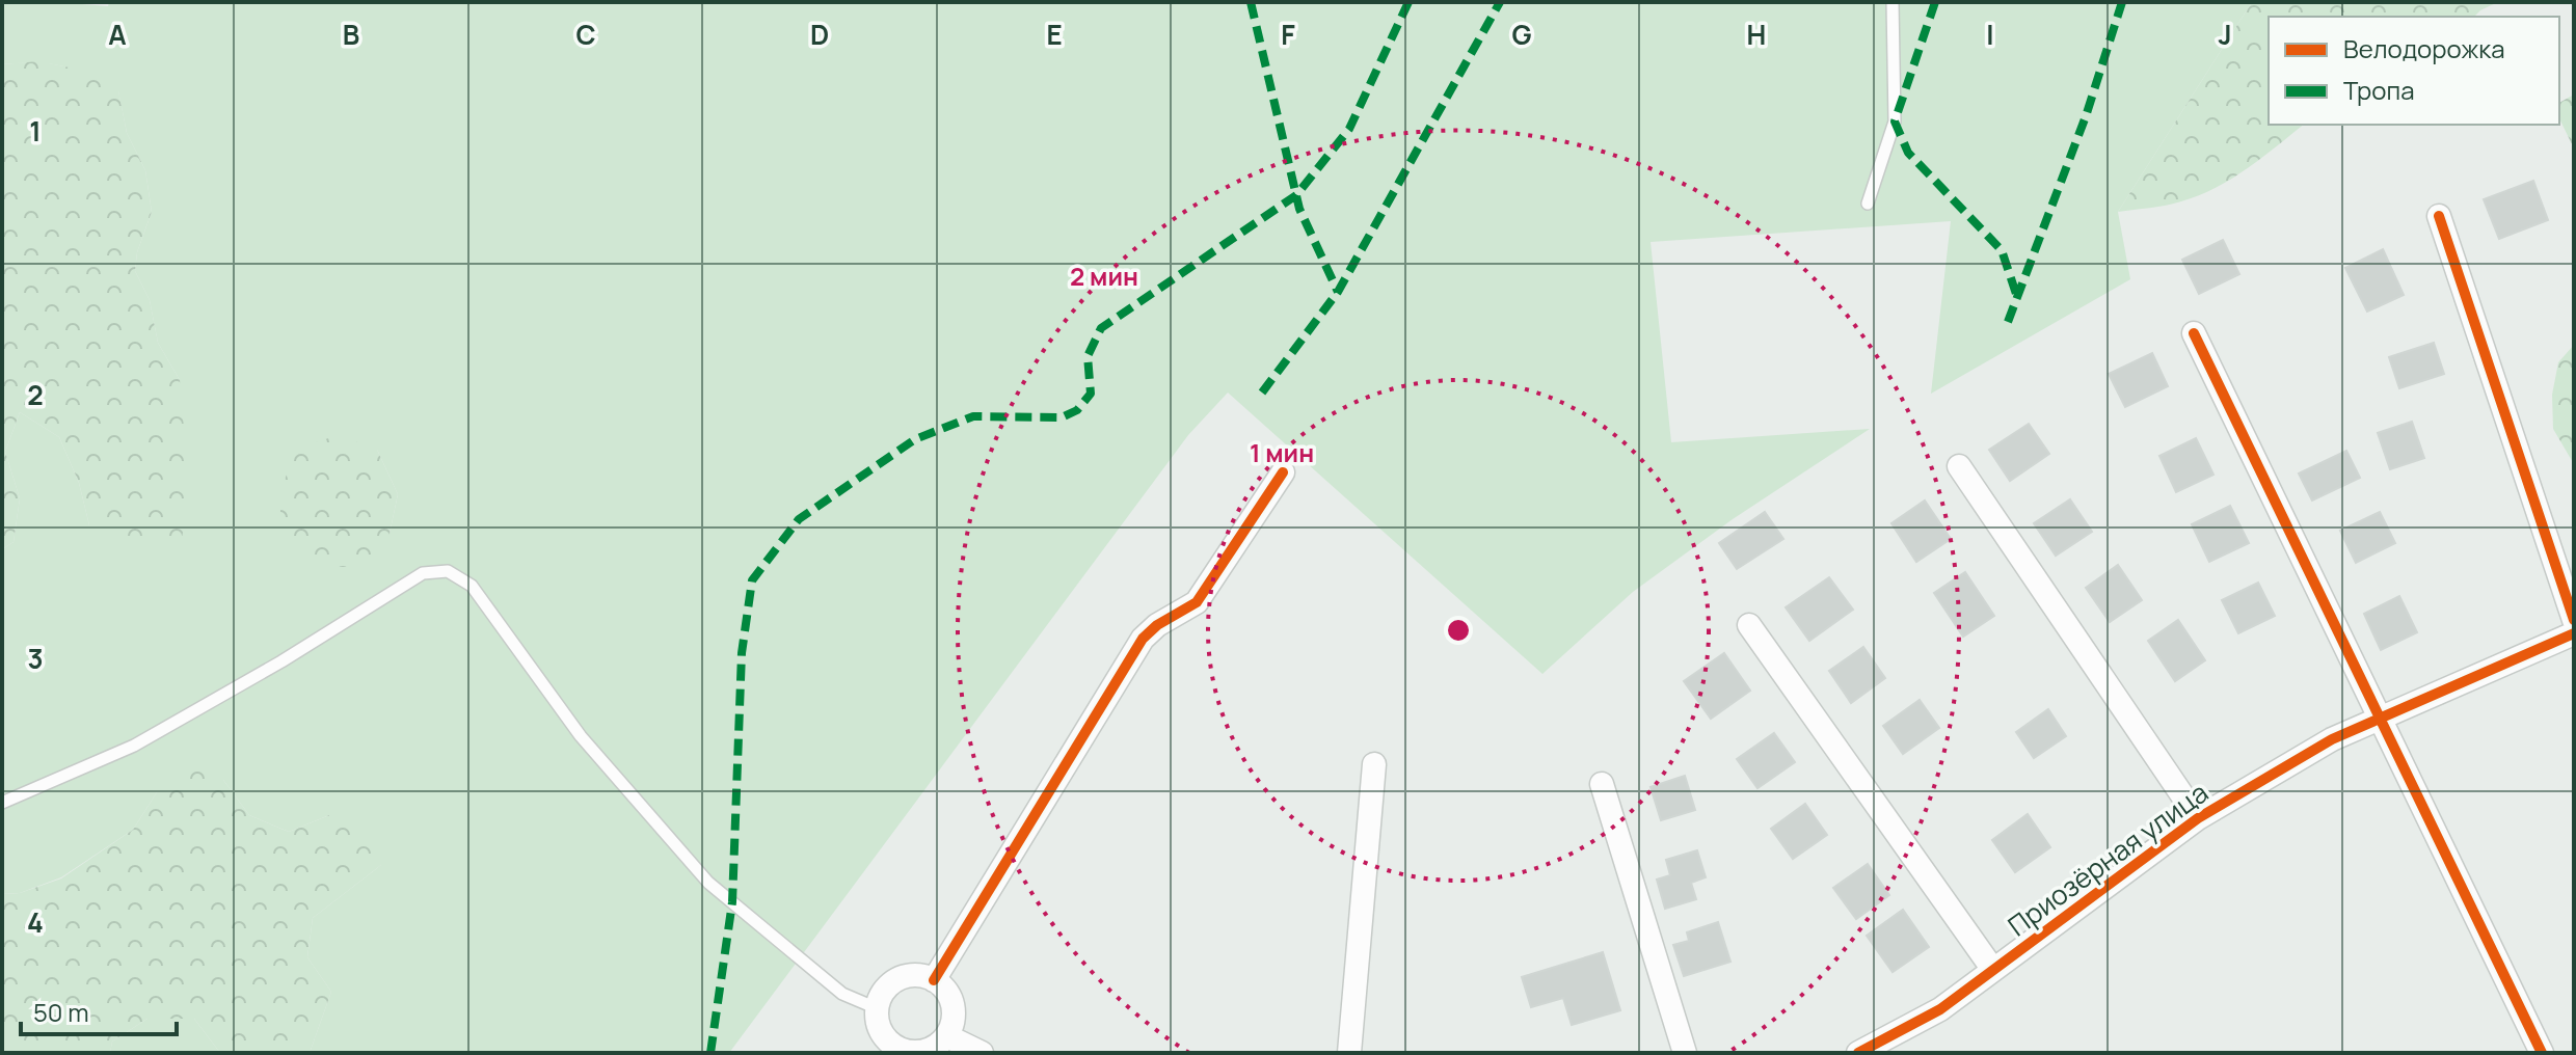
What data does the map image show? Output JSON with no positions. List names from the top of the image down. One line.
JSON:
{"streets":{"street":["Приозёрная улица"]},"legend":["Велодорожка","Тропа"],"scale_bar":"50 m","grid":{"columns":["A","B","C","D","E","F","G","H","I","J"],"rows":["1","2","3","4"]},"rings":["2 мин","1 мин"]}
